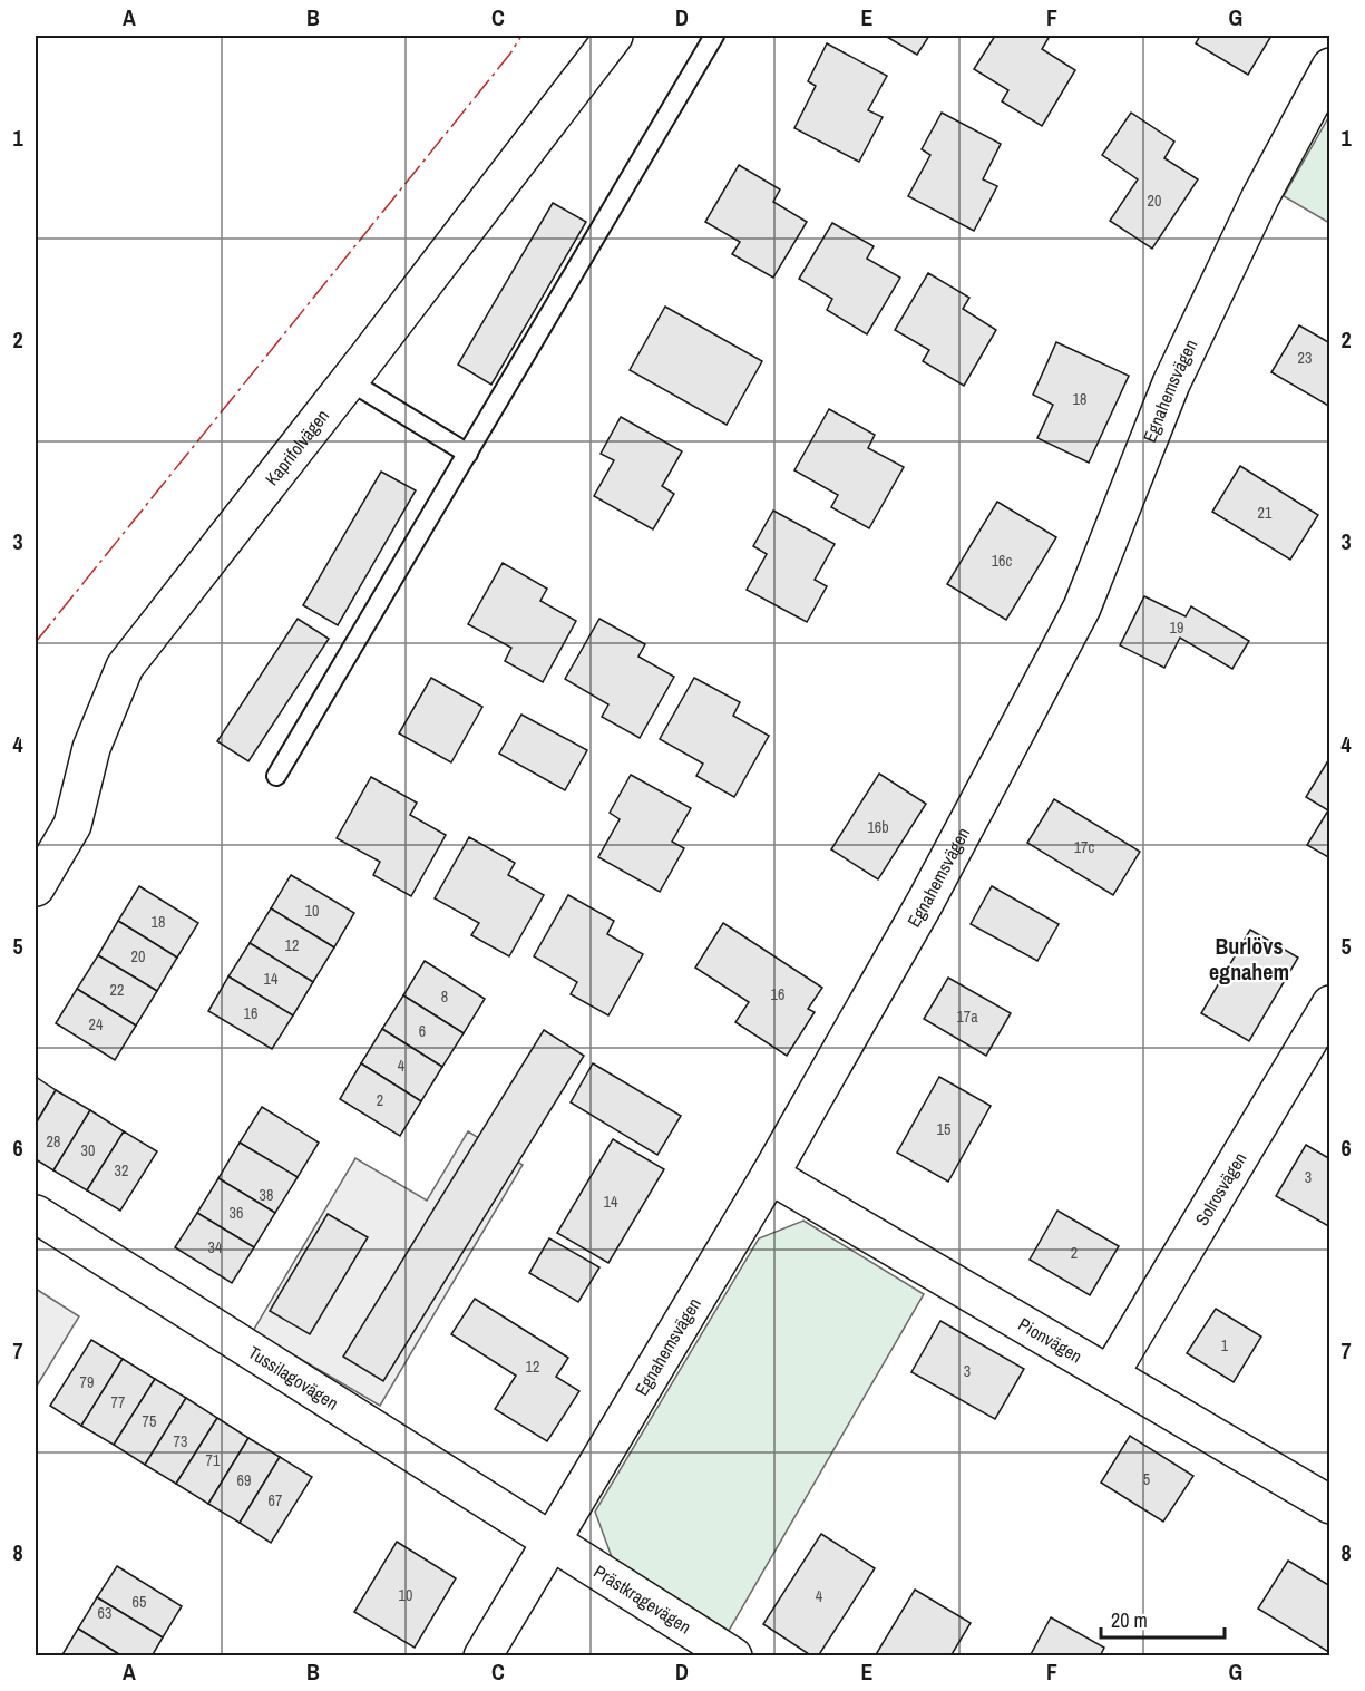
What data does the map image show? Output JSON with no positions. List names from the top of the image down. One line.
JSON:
{"streets":{"street":["Egnahemsvägen","Kaprifolvägen","Solrosvägen","Pionvägen","Tussilagovägen","Prästkragevägen"]},"crossings":[["Egnahemsvägen","Pionvägen"],["Egnahemsvägen","Tussilagovägen"],["Egnahemsvägen","Prästkragevägen"],["Solrosvägen","Pionvägen"],["Tussilagovägen","Prästkragevägen"]],"districts":["Burlövs egnahem"],"house_numbers":["20","23","18","21","16c","19","16b","17c","10","18","12","20","14","22","16","8","16","17a","24","6","4","2","15","28","30","32","3","38","14","36","34","2","1","12","3","79","77","75","73","71","5","69","67","10","4","65","63"],"scale_bar":"20 m","grid":{"columns":["A","B","C","D","E","F","G"],"rows":["1","2","3","4","5","6","7","8"]}}
